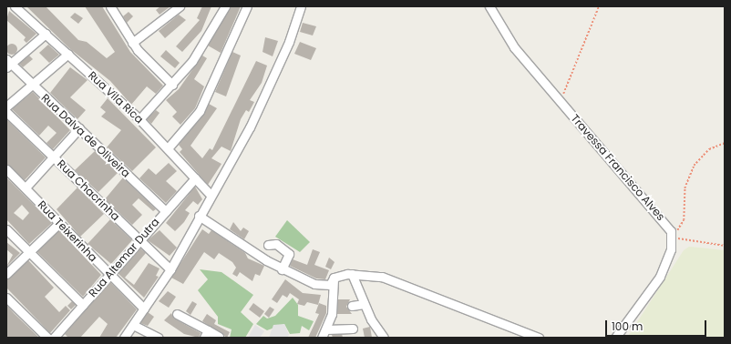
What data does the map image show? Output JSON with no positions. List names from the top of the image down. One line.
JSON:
{"streets":{"street":["Rua Vila Rica","Rua Dalva de Oliveira","Travessa Francisco Alves","Rua Chacrinha","Rua Teixerinha","Rua Altemar Dutra"]},"crossings":[["Rua Vila Rica","Rua Altemar Dutra"],["Rua Dalva de Oliveira","Rua Altemar Dutra"],["Rua Chacrinha","Rua Altemar Dutra"],["Rua Teixerinha","Rua Altemar Dutra"]],"scale_bar":"100 m"}
